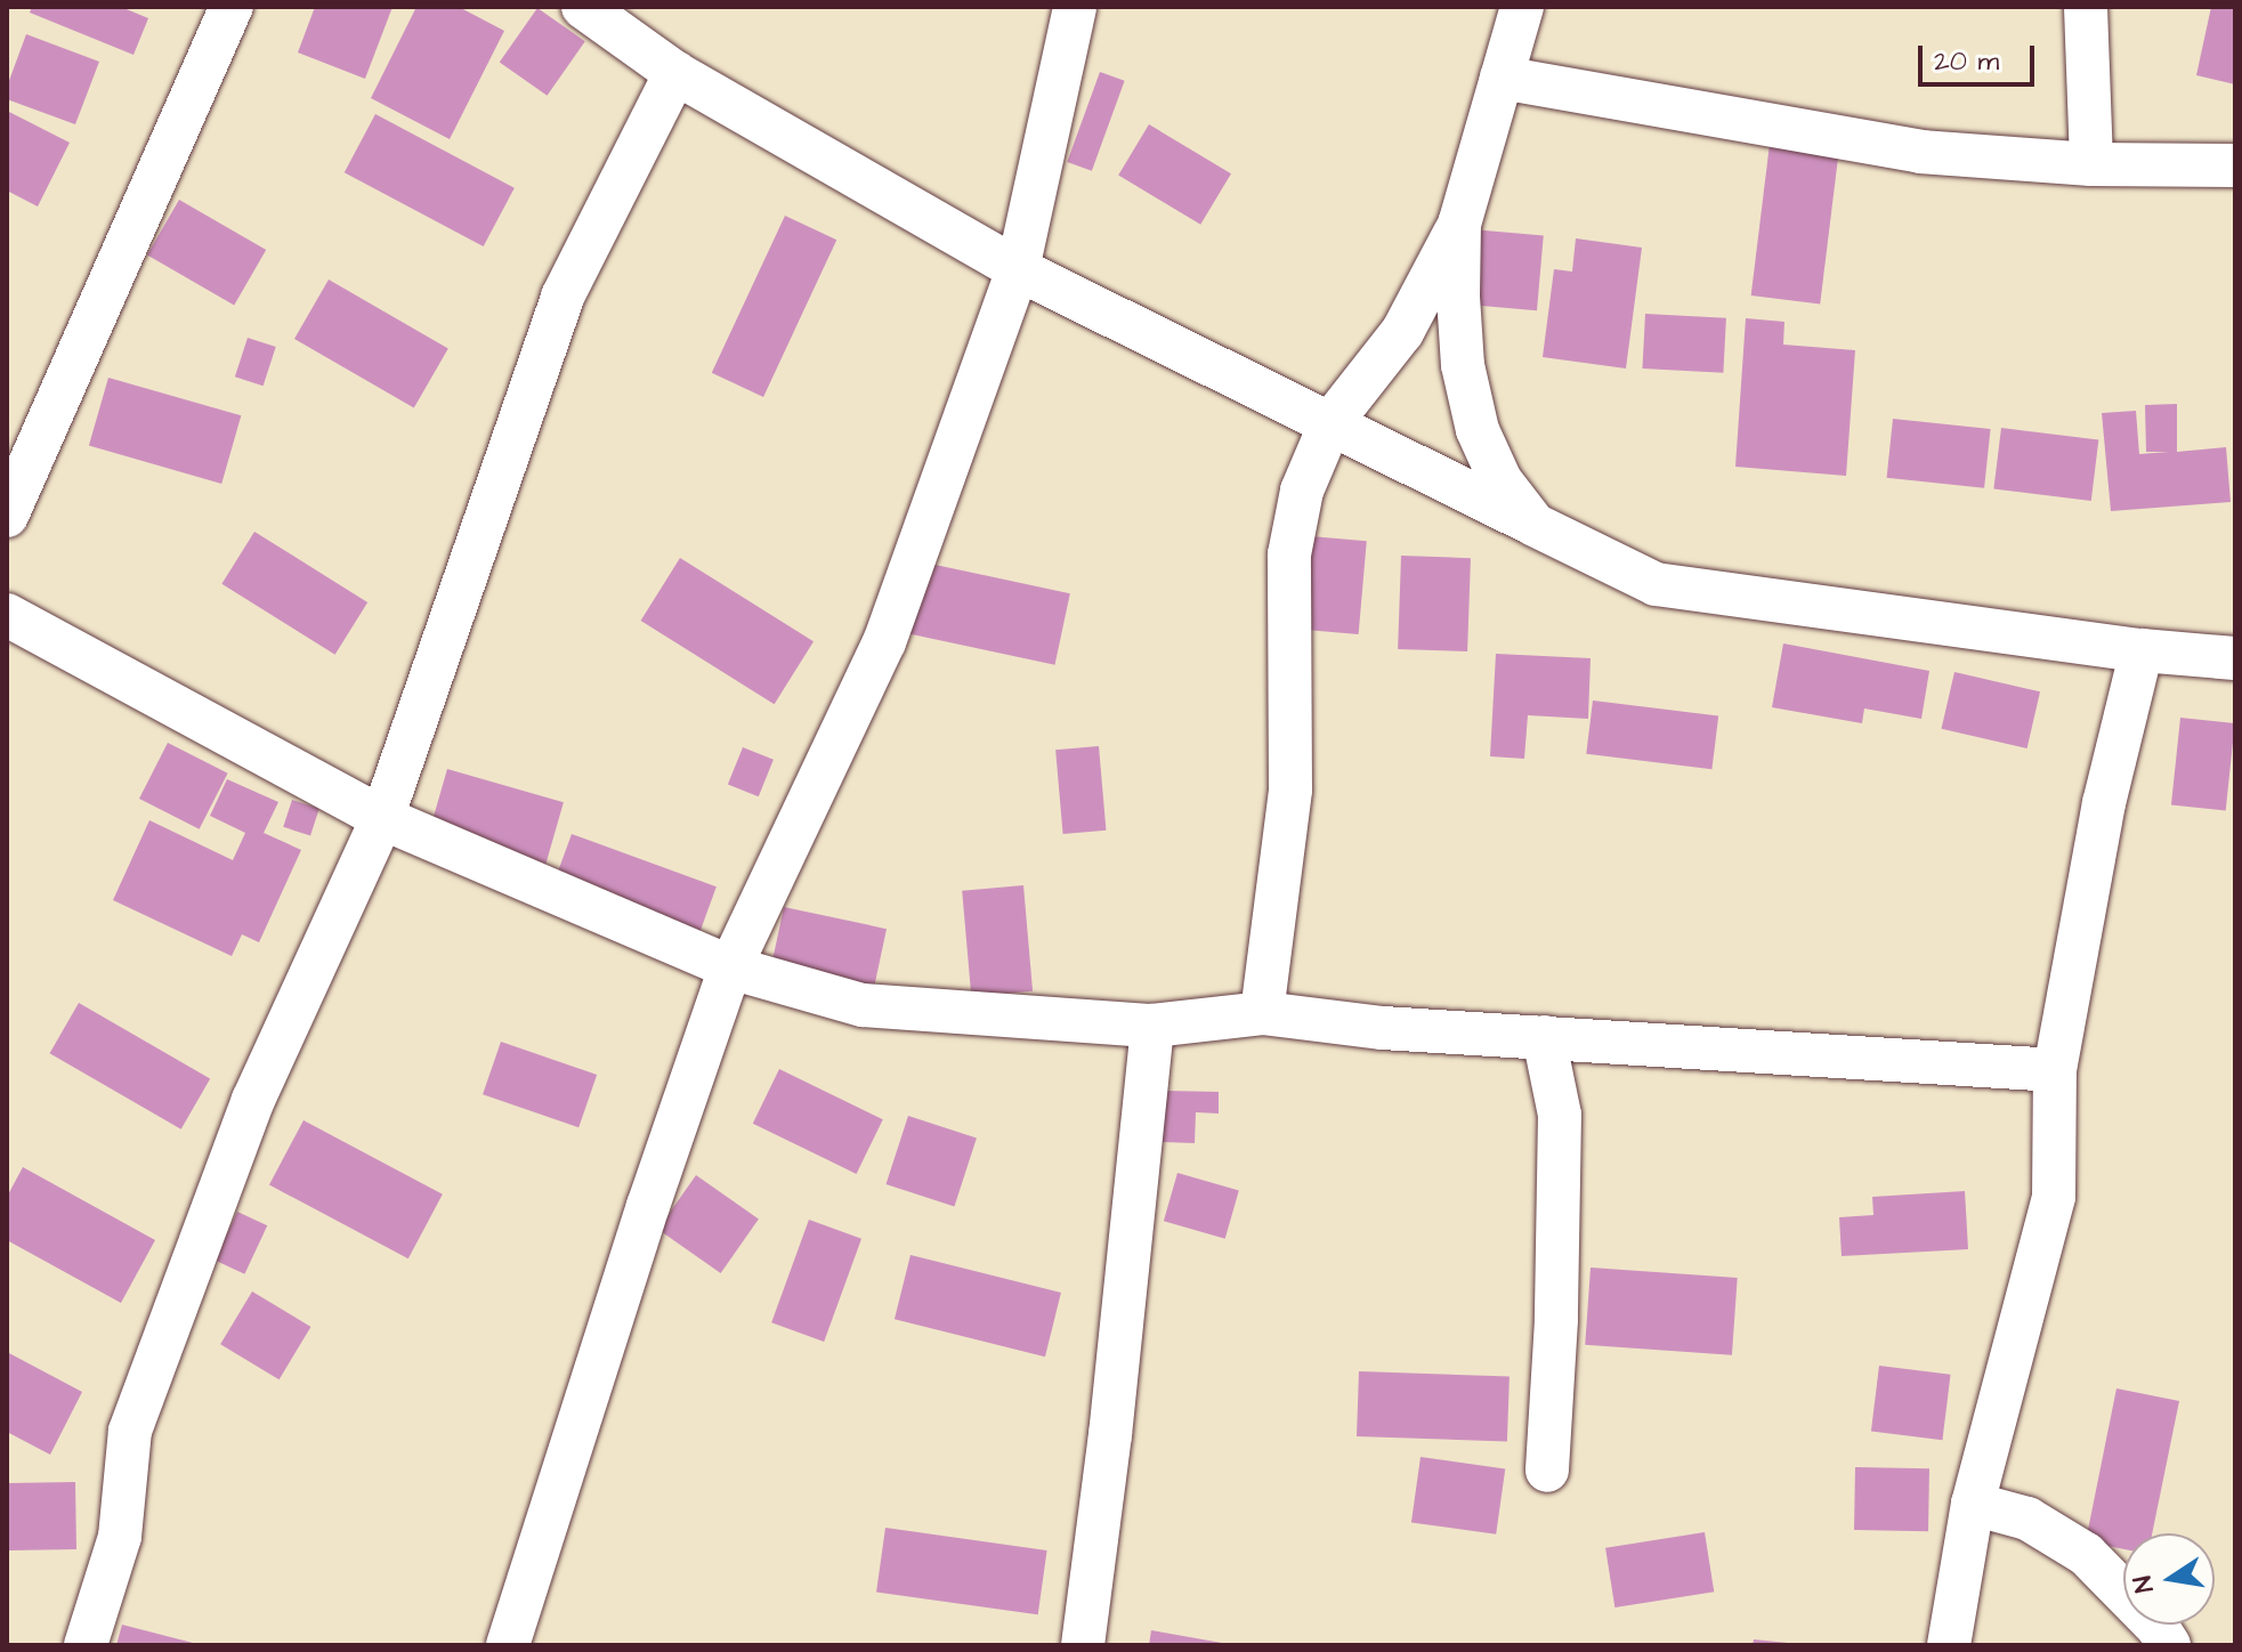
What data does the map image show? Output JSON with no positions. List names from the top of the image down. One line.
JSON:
{"scale_bar":"20 m","north":"left"}
